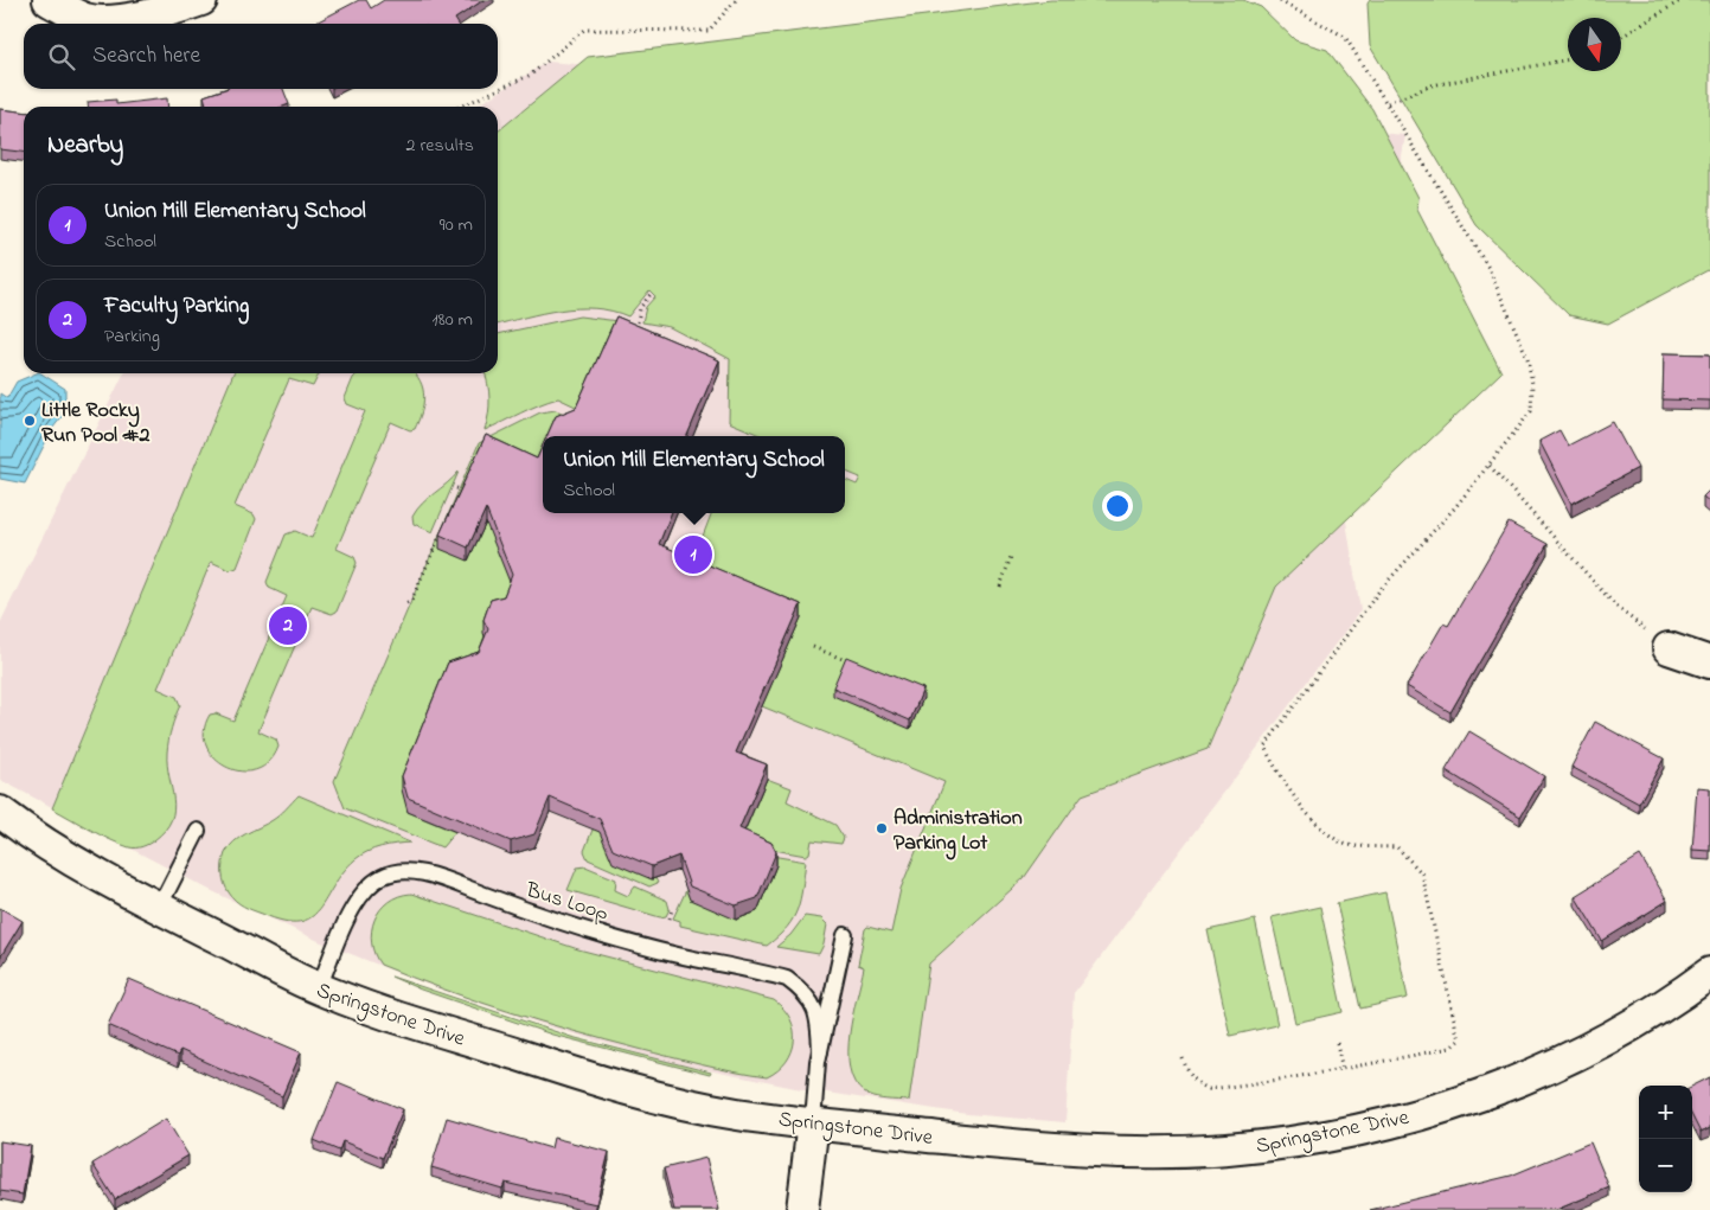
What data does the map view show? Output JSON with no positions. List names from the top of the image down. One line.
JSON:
{"streets":{"street":["Springstone Drive"],"lane":["Bus Loop"]},"crossings":[["Bus Loop","Springstone Drive"]],"places":["Little Rocky Run Pool #2","Administration Parking Lot"],"north":"bottom","page":{"search":"Search here","heading":["Nearby","2 results"],"list":[{"mark":"1","name":"Union Mill Elementary School","note":"School","value":"90 m"},{"mark":"2","name":"Faculty Parking","note":"Parking","value":"180 m"}],"popup":["Union Mill Elementary School","School"],"pins":["1","2"],"map_buttons":["+","−"]}}
